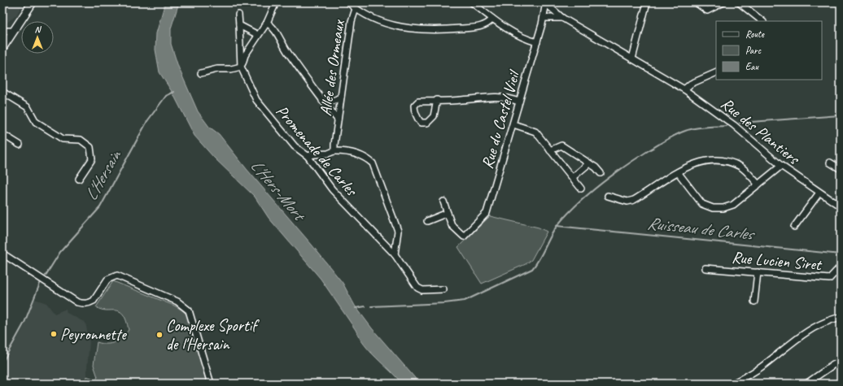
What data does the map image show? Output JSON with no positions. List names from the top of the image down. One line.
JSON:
{"streets":{"street":["Allée des Ormeaux","Rue du Castel Vieil","Rue des Plantiers","Promenade de Carles","Rue Lucien Siret"]},"crossings":[["Rue du Castel Vieil","Rue des Plantiers"]],"water":["L'Hersain","L'Hers-Mort","Ruisseau de Carles"],"places":["Peyronnette","Complexe Sportif de l'Hersain"],"legend":["Route","Parc","Eau"],"north":"top"}
